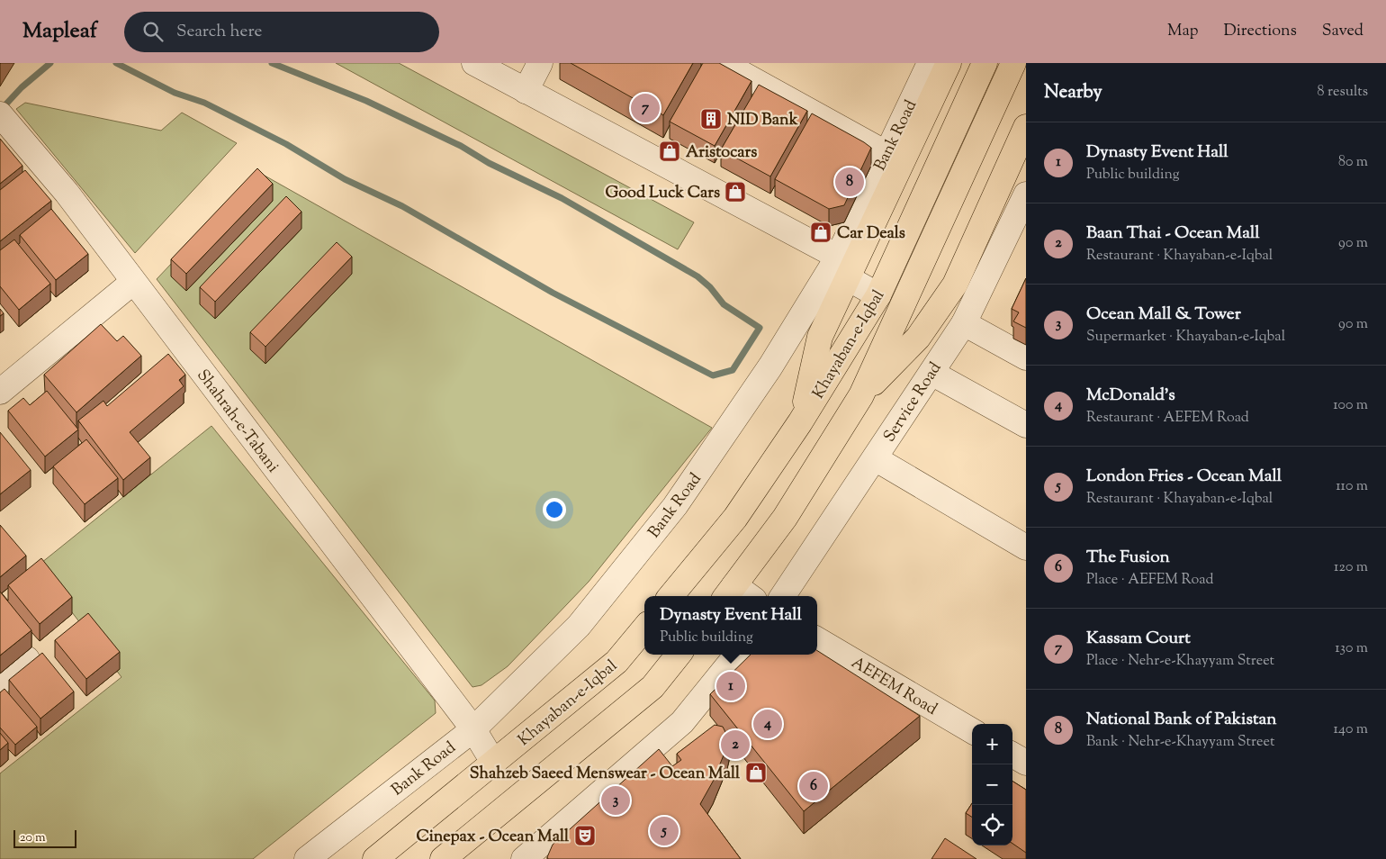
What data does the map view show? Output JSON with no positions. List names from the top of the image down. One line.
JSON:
{"streets":{"main road":["Khayaban-e-Iqbal"],"street":["Bank Road","Service Road","Shahrah-e-Tabani","AEFEM Road"]},"crossings":[["Bank Road","Shahrah-e-Tabani"],["Khayaban-e-Iqbal","Shahrah-e-Tabani"]],"places":{"building":["NID Bank"],"shop":["Aristocars","Good Luck Cars","Car Deals","Shahzeb Saeed Menswear - Ocean Mall"],"theatre":["Cinepax - Ocean Mall"]},"scale_bar":"20 m","page":{"header":"Mapleaf","search":"Search here","nav":["Map","Directions","Saved"],"heading":["Nearby","8 results"],"pins":["7","8","1","4","2","6","3","5"],"list":[{"mark":"1","name":"Dynasty Event Hall","note":"Public building","value":"80 m"},{"mark":"2","name":"Baan Thai - Ocean Mall","note":"Restaurant · Khayaban-e-Iqbal","value":"90 m"},{"mark":"3","name":"Ocean Mall & Tower","note":"Supermarket · Khayaban-e-Iqbal","value":"90 m"},{"mark":"4","name":"McDonald's","note":"Restaurant · AEFEM Road","value":"100 m"},{"mark":"5","name":"London Fries - Ocean Mall","note":"Restaurant · Khayaban-e-Iqbal","value":"110 m"},{"mark":"6","name":"The Fusion","note":"Place · AEFEM Road","value":"120 m"},{"mark":"7","name":"Kassam Court","note":"Place · Nehr-e-Khayyam Street","value":"130 m"},{"mark":"8","name":"National Bank of Pakistan","note":"Bank · Nehr-e-Khayyam Street","value":"140 m"}],"popup":["Dynasty Event Hall","Public building"],"map_buttons":["+","−"],"scale":"20 m"}}
